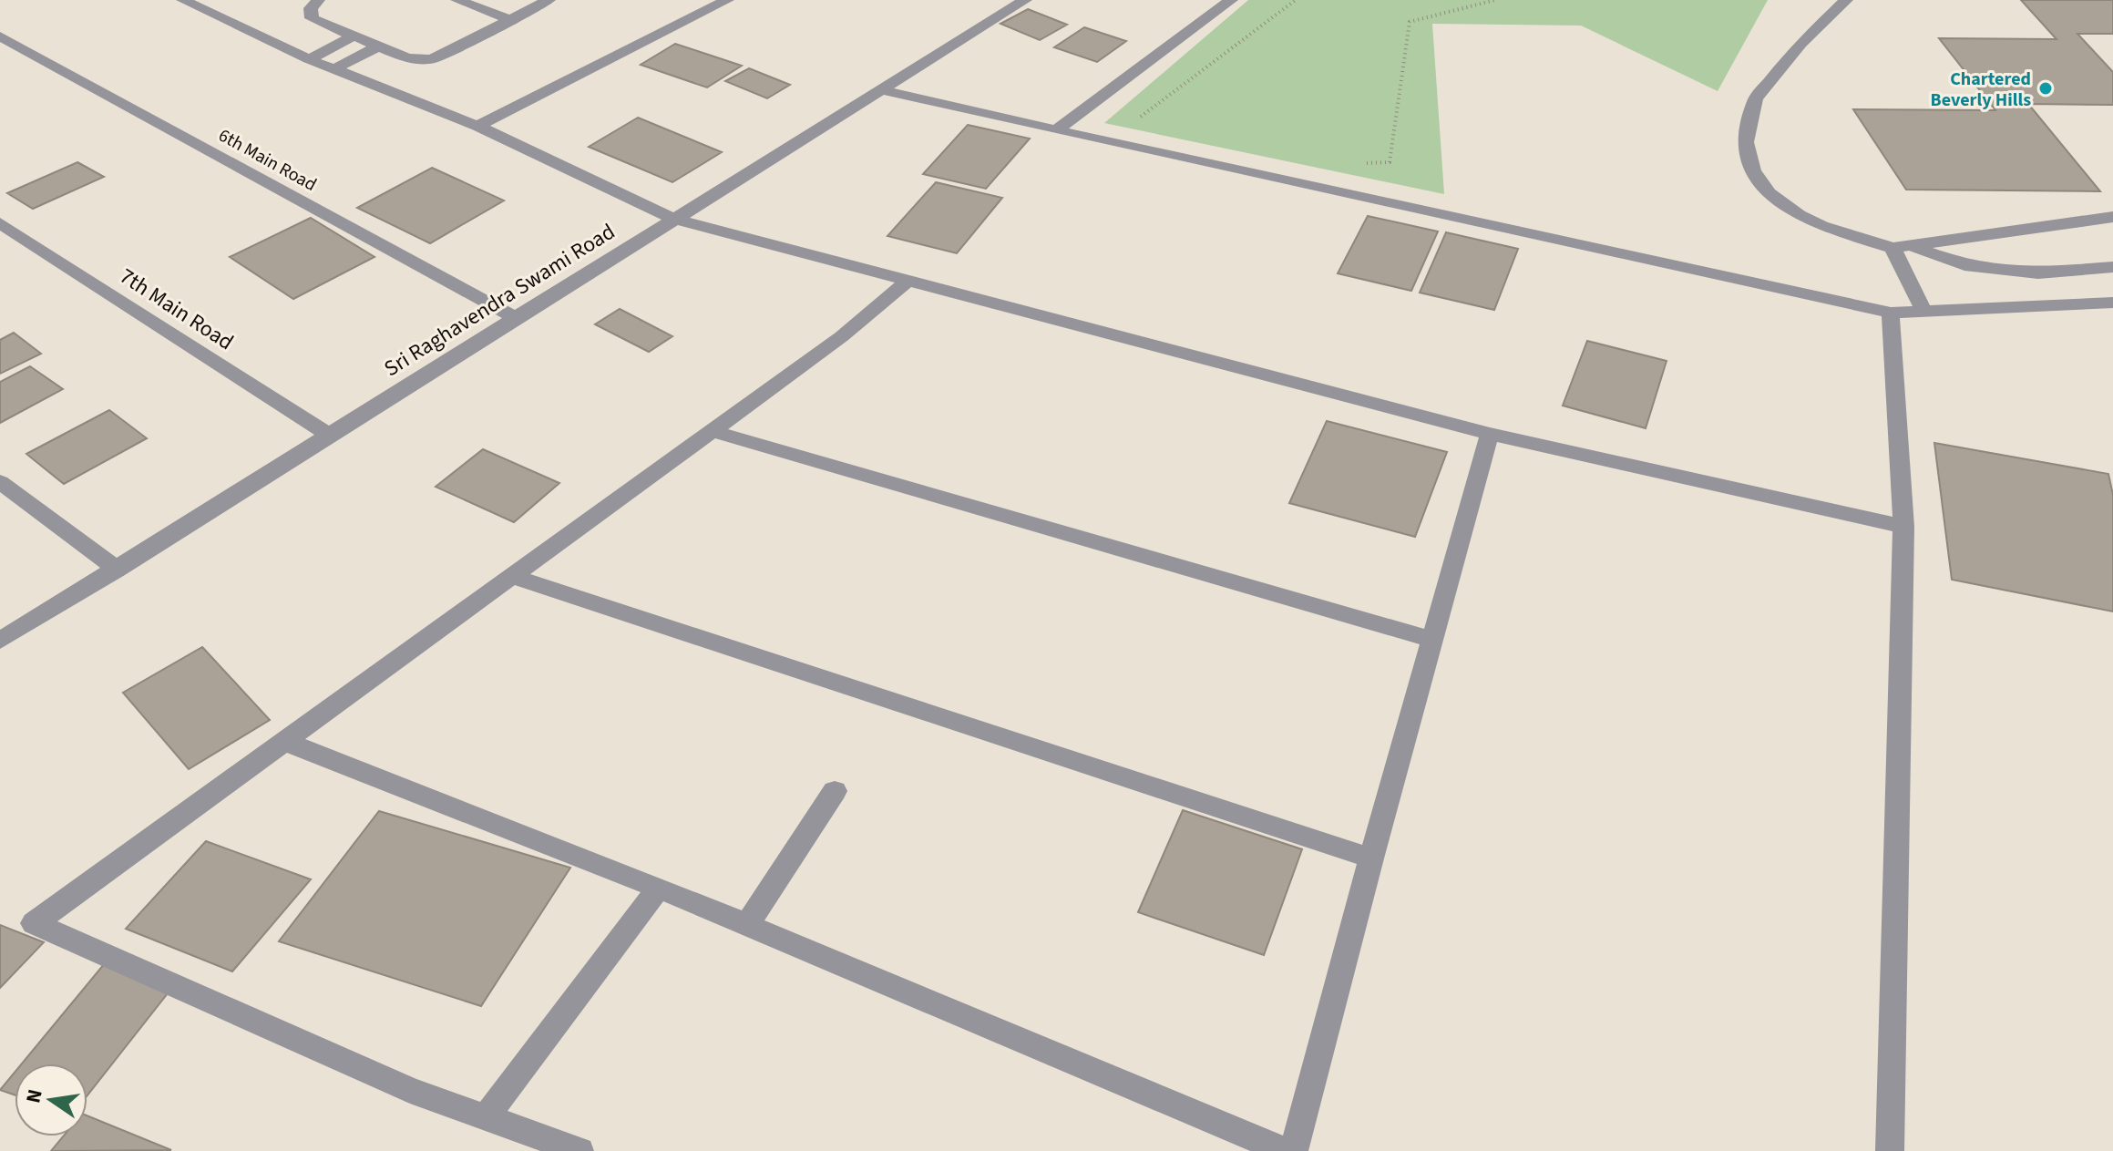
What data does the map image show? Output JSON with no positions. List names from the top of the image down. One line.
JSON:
{"streets":{"street":["6th Main Road","Sri Raghavendra Swami Road","7th Main Road"]},"crossings":[["6th Main Road","Sri Raghavendra Swami Road"],["Sri Raghavendra Swami Road","7th Main Road"]],"places":["Chartered Beverly Hills"],"north":"left"}
